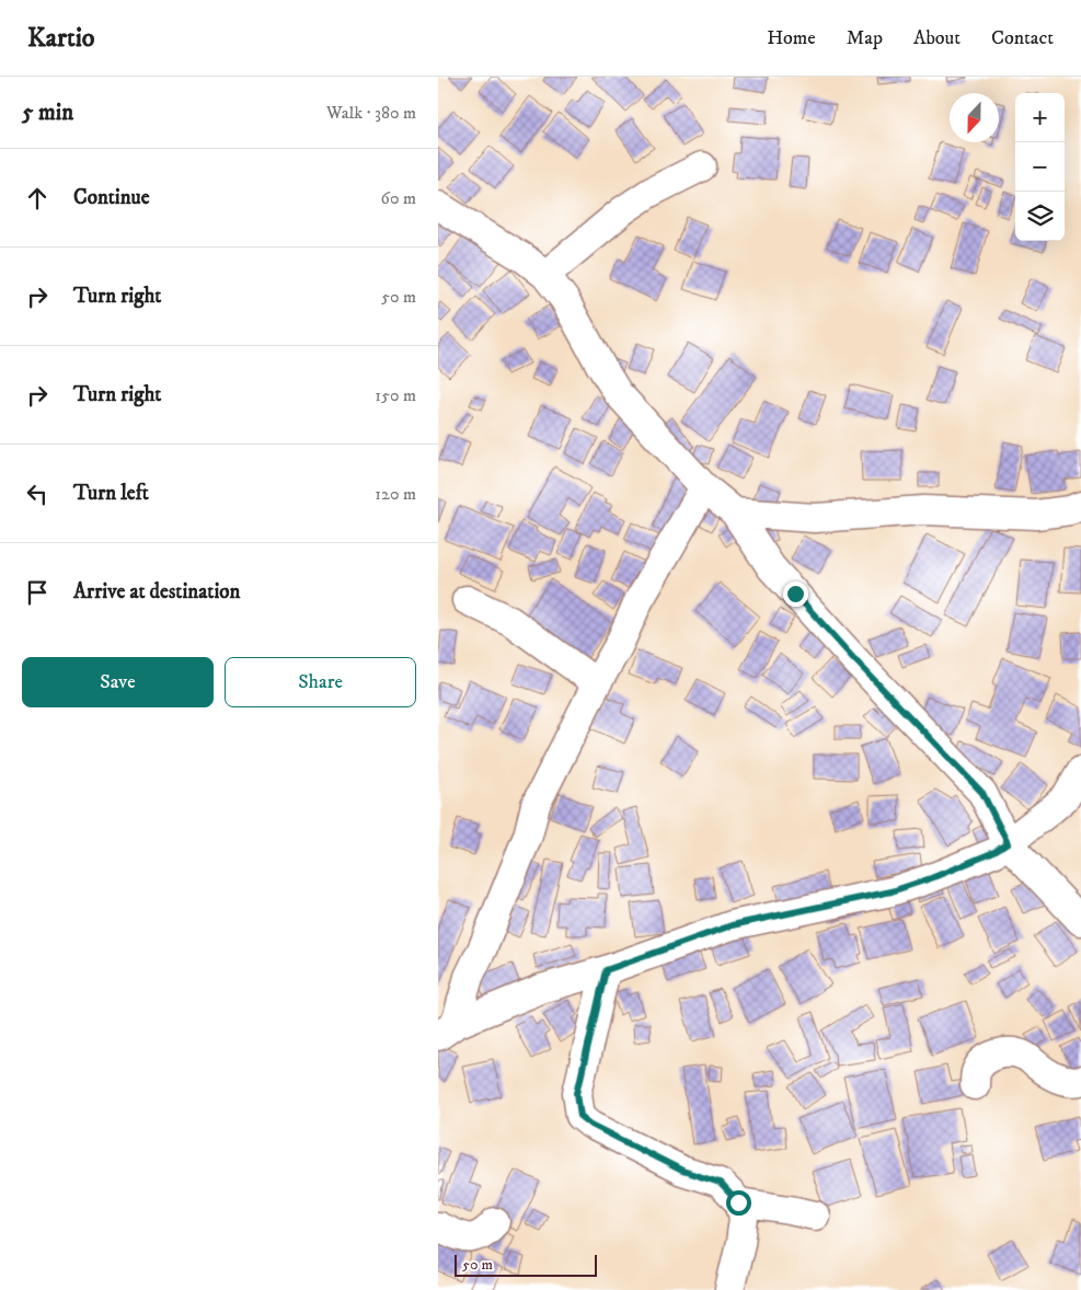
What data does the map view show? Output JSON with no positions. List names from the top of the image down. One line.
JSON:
{"scale_bar":"50 m","north":"bottom","page":{"header":"Kartio","nav":["Home","Map","About","Contact"],"heading":["5 min","Walk · 380 m"],"map_buttons":["+","−"],"list":[["Continue","60 m"],["Turn right","50 m"],["Turn right","150 m"],["Turn left","120 m"],"Arrive at destination"],"buttons":["Save","Share"],"scale":"50 m"}}
